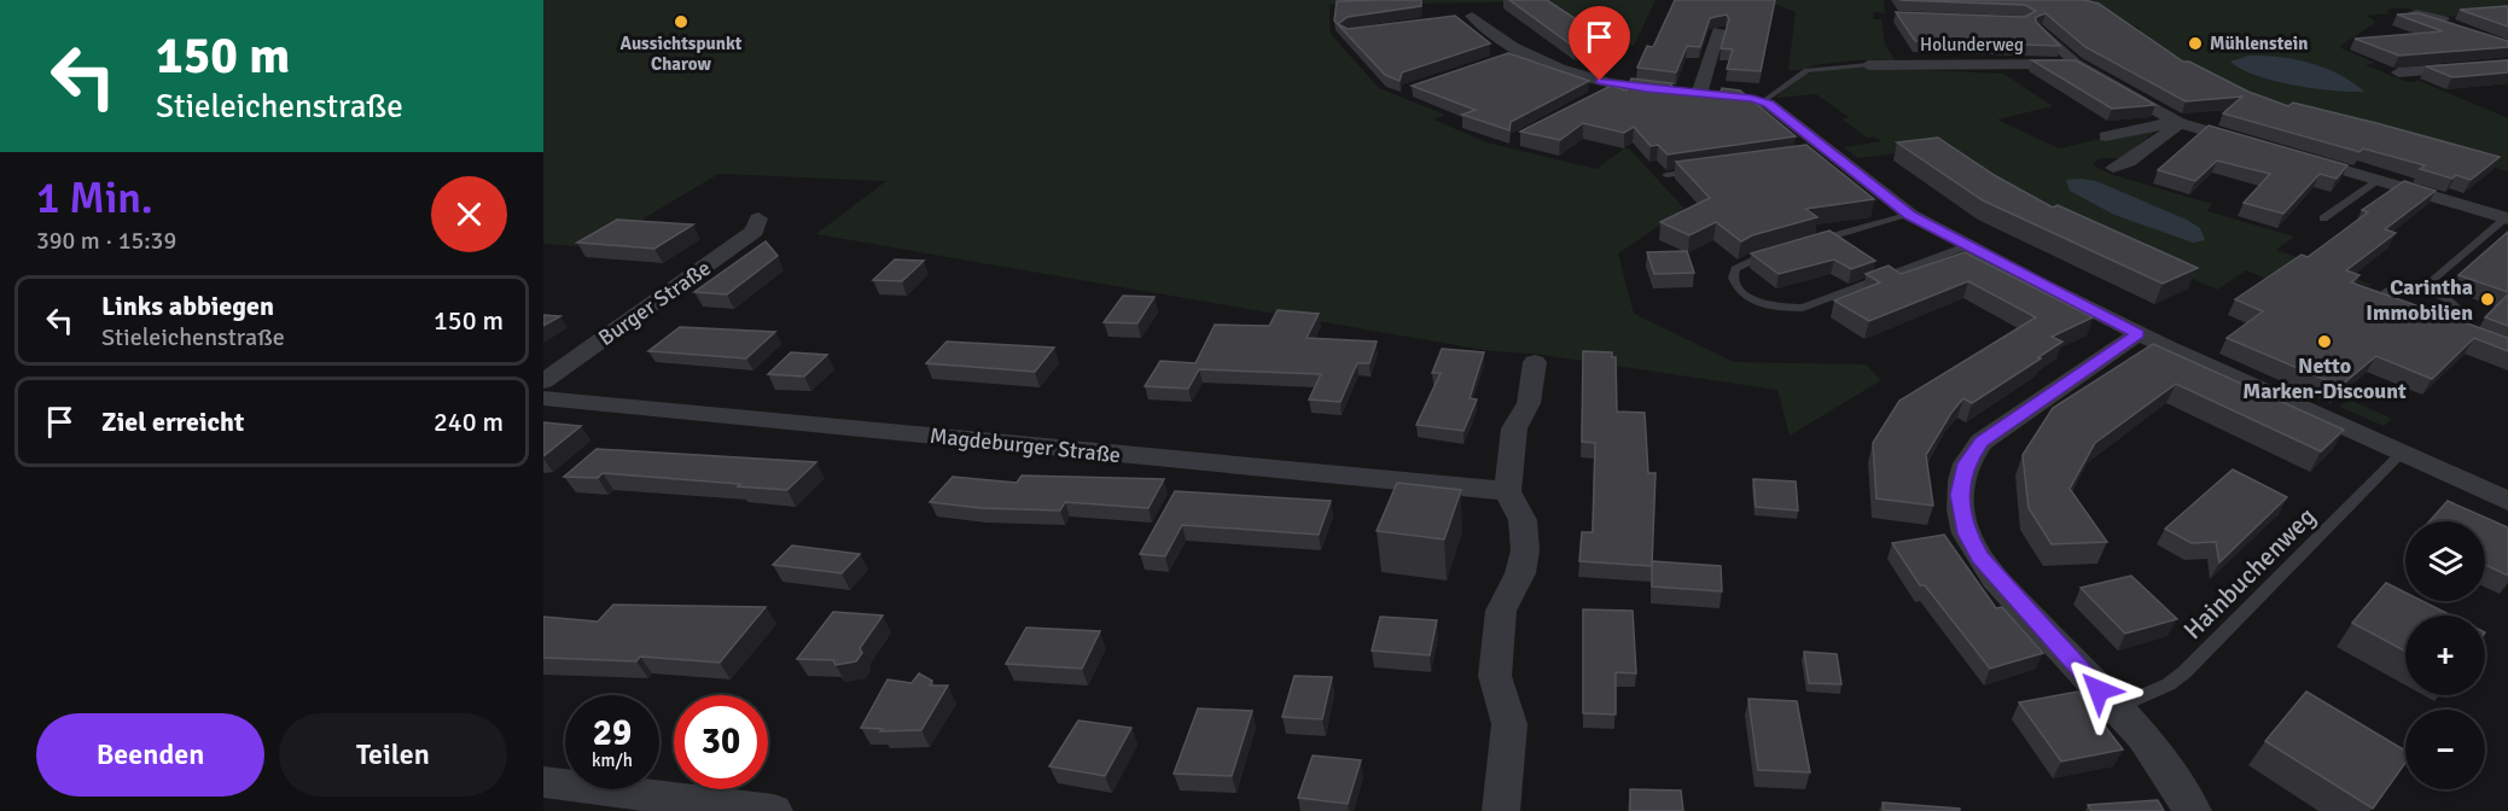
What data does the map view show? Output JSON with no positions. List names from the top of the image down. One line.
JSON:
{"streets":{"street":["Holunderweg","Burger Straße","Magdeburger Straße"],"lane":["Hainbuchenweg"]},"places":["Aussichtspunkt Charow","Mühlenstein","Carintha Immobilien","Netto Marken-Discount"],"page":{"turn":["150 m","Stieleichenstraße"],"heading":["1 Min.","390 m · 15:39"],"list":[{"name":"Links abbiegen","note":"Stieleichenstraße","value":"150 m"},{"name":"Ziel erreicht","value":"240 m"}],"map_buttons":["+","−"],"speed":"29 km/h","limit":"30","buttons":["Beenden","Teilen"]}}
